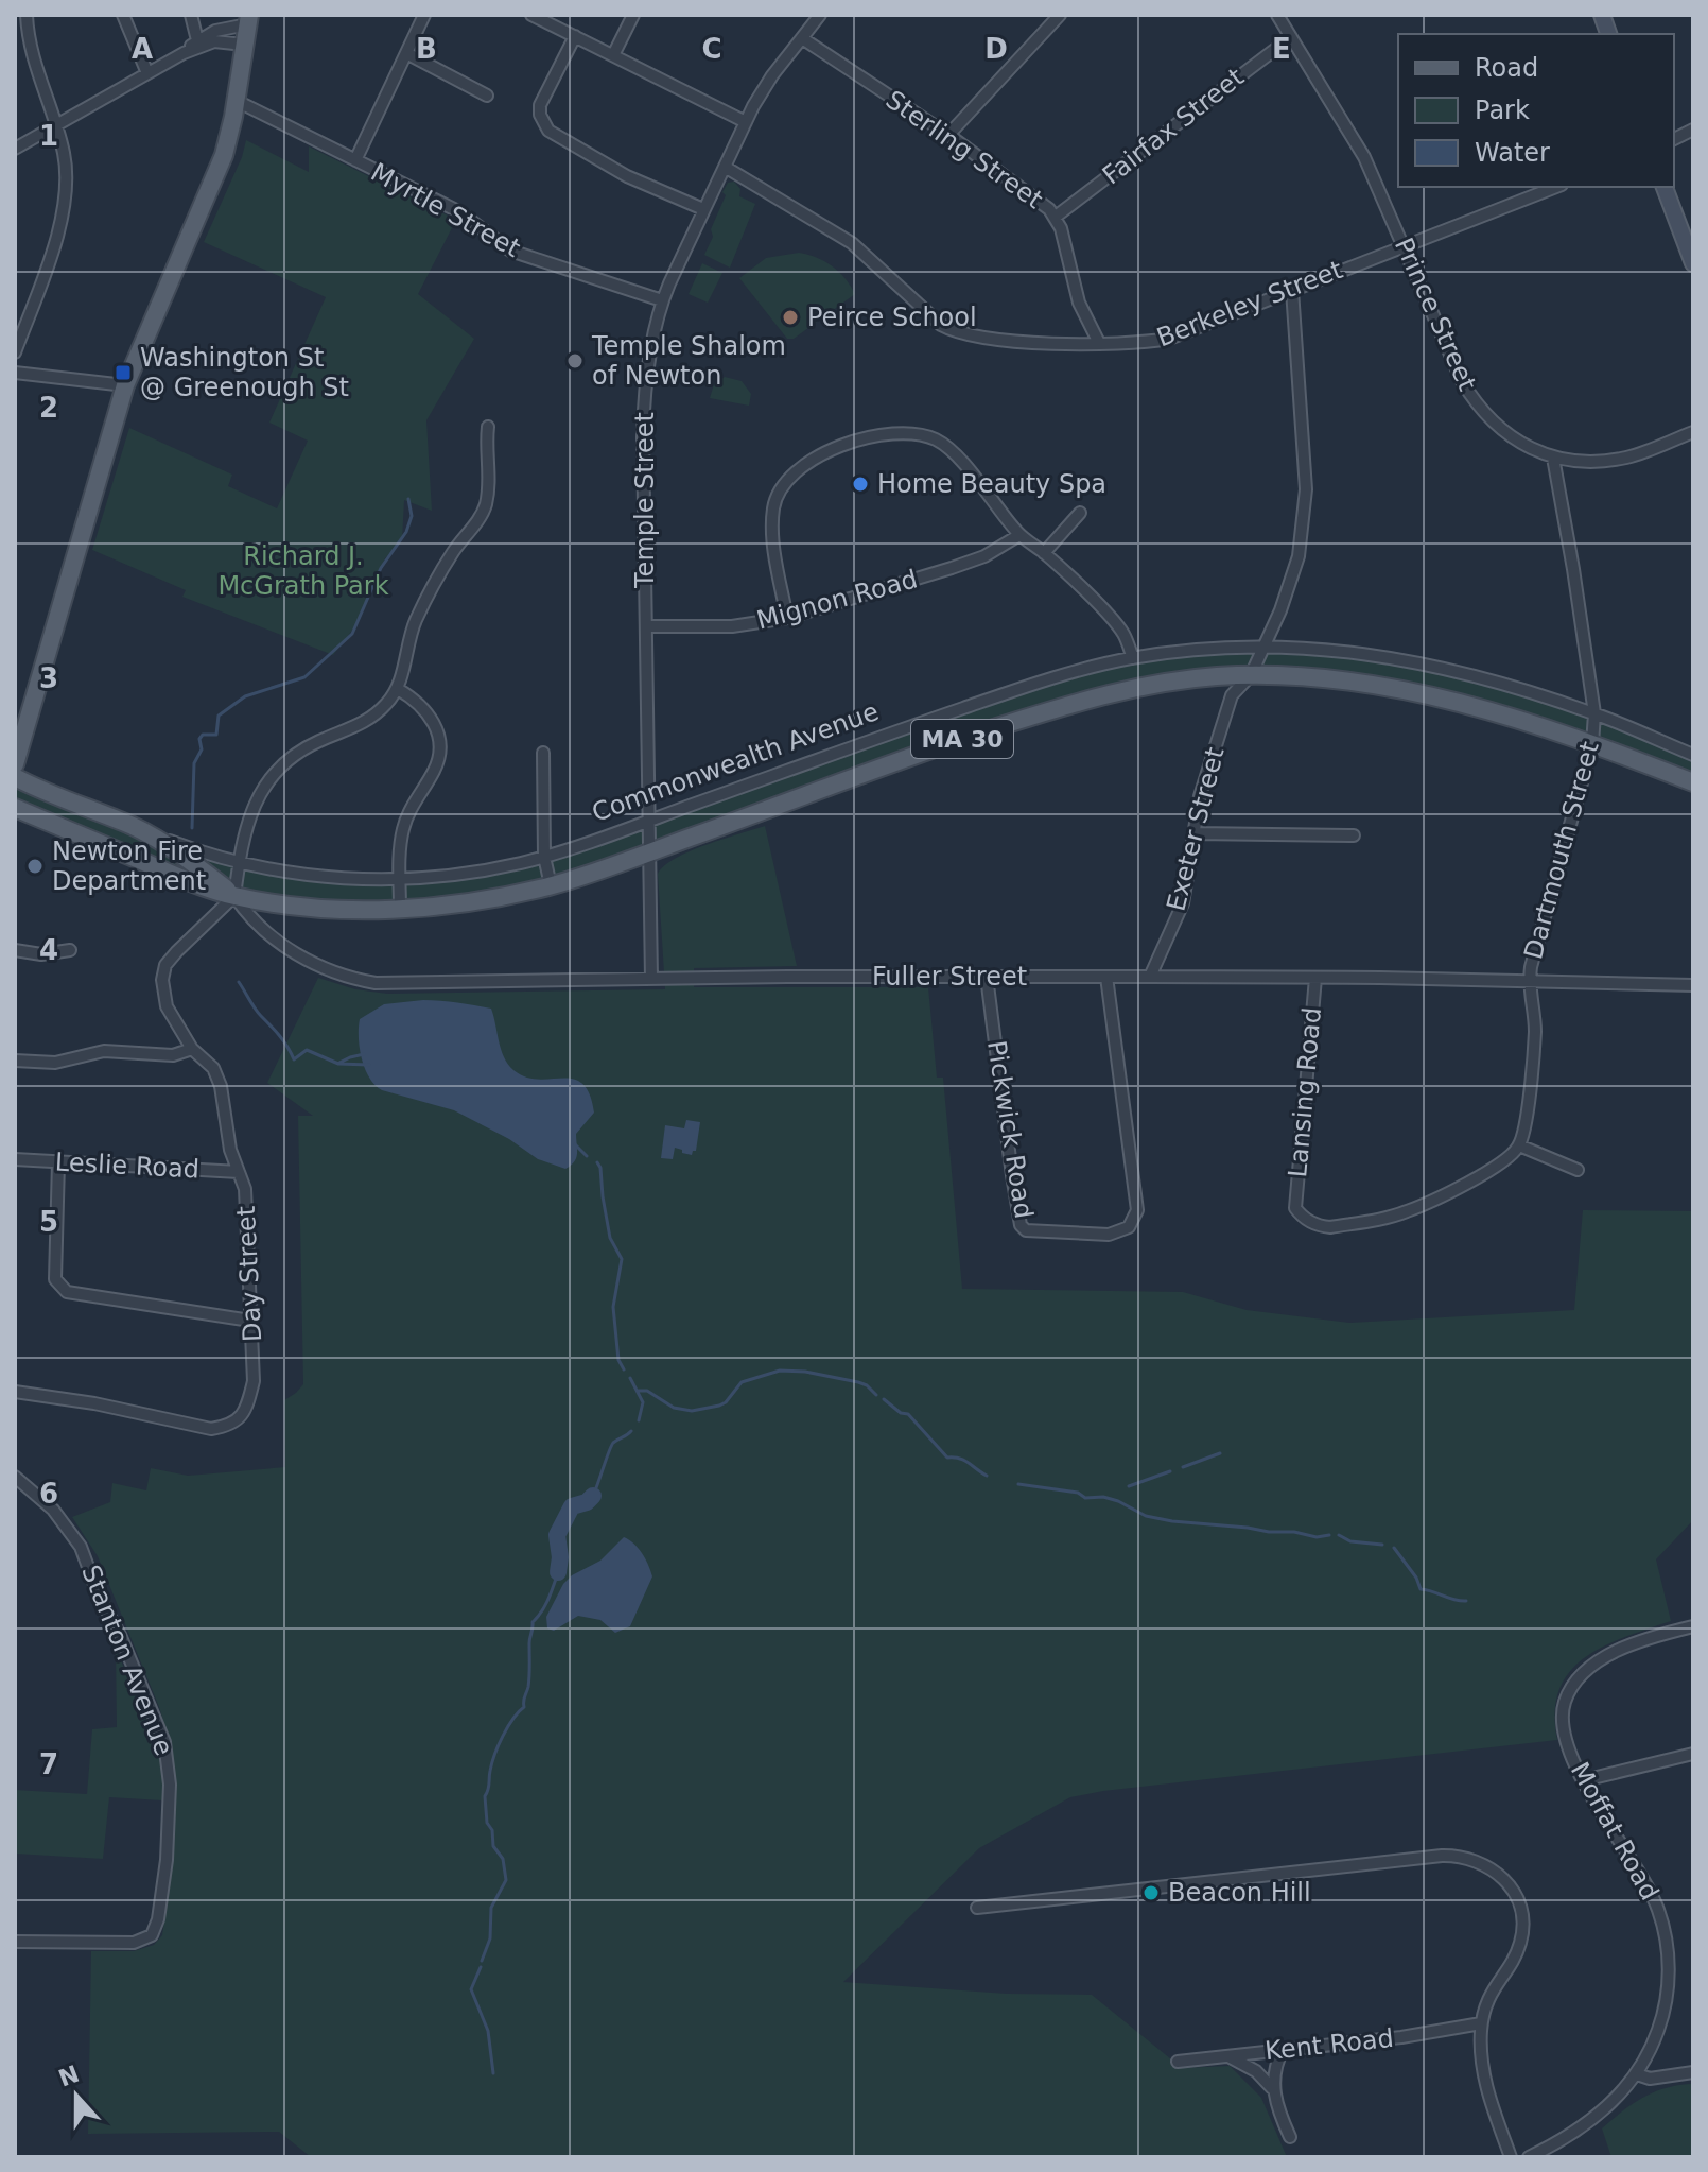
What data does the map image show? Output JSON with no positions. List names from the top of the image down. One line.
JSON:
{"streets":{"main road":["MA 30","Commonwealth Avenue"],"street":["Fairfax Street","Sterling Street","Myrtle Street","Berkeley Street","Prince Street","Temple Street","Mignon Road","Exeter Street","Dartmouth Street","Fuller Street","Lansing Road","Pickwick Road","Leslie Road","Day Street","Stanton Avenue","Moffat Road","Kent Road"]},"crossings":[["Fairfax Street","Sterling Street"],["Fairfax Street","Prince Street"],["Sterling Street","Berkeley Street"],["Sterling Street","Temple Street"],["Myrtle Street","Temple Street"],["Berkeley Street","Prince Street"],["Berkeley Street","Temple Street"],["Berkeley Street","Exeter Street"],["Prince Street","Dartmouth Street"],["Temple Street","Mignon Road"],["Temple Street","MA 30"],["Temple Street","Commonwealth Avenue"],["Temple Street","Fuller Street"],["MA 30","Commonwealth Avenue"],["MA 30","Exeter Street"],["MA 30","Dartmouth Street"],["MA 30","Fuller Street"],["MA 30","Day Street"],["Commonwealth Avenue","Exeter Street"],["Commonwealth Avenue","Dartmouth Street"],["Commonwealth Avenue","Fuller Street"],["Commonwealth Avenue","Day Street"],["Exeter Street","Fuller Street"],["Dartmouth Street","Fuller Street"],["Dartmouth Street","Lansing Road"],["Fuller Street","Lansing Road"],["Fuller Street","Pickwick Road"],["Fuller Street","Day Street"],["Leslie Road","Day Street"]],"parks":["Richard J. McGrath Park"],"places":{"other":["Peirce School","Temple Shalom of Newton","Home Beauty Spa","Newton Fire Department","Beacon Hill"],"transit":["Washington St @ Greenough St"]},"legend":["Road","Park","Water"],"north":"top","grid":{"columns":["A","B","C","D","E"],"rows":["1","2","3","4","5","6","7"]}}
